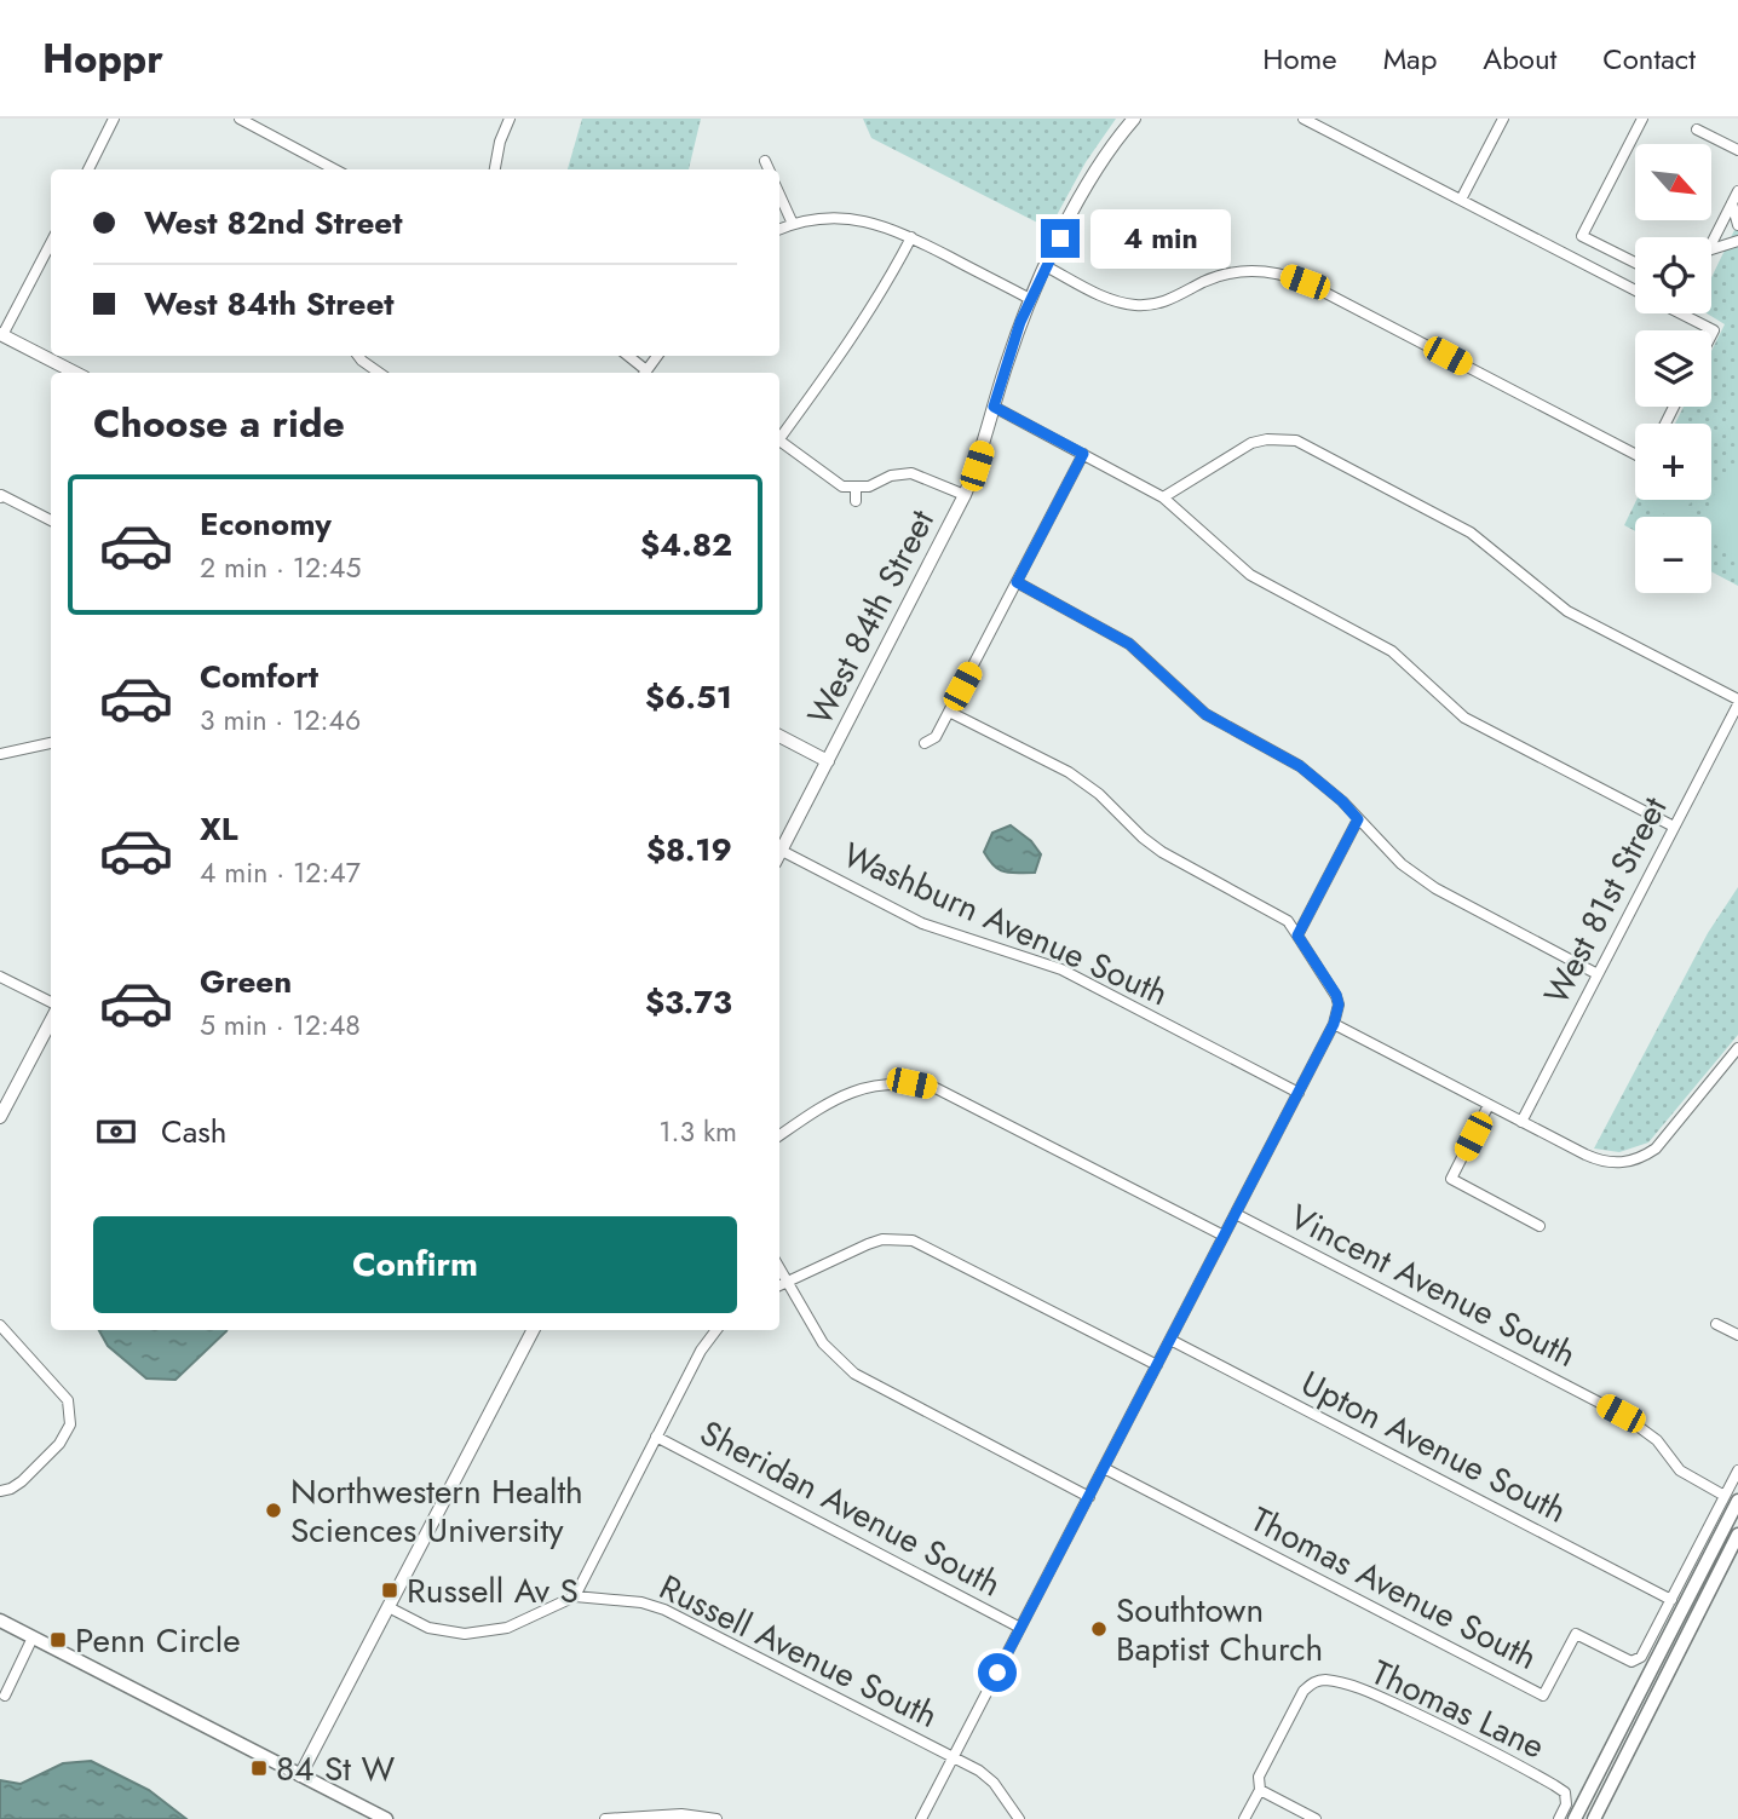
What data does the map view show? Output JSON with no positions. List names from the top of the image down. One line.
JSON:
{"streets":{"street":["West 84th Street","West 81st Street","Washburn Avenue South","Vincent Avenue South","Upton Avenue South","Sheridan Avenue South","Thomas Avenue South","Russell Avenue South","Thomas Lane"]},"crossings":[["West 84th Street","Washburn Avenue South"],["Upton Avenue South","Thomas Avenue South"]],"places":{"other":["Northwestern Health Sciences University","Southtown Baptist Church"],"transit":["Russell Av S","Penn Circle","84 St W"]},"north":"bottom right","page":{"header":"Hoppr","nav":["Home","Map","About","Contact"],"map_buttons":["+","−"],"banner":["West 82nd Street","West 84th Street"],"bubble":"4 min","heading":"Choose a ride","list":[{"name":"Economy","note":"2 min · 12:45","value":"$4.82"},{"name":"Comfort","note":"3 min · 12:46","value":"$6.51"},{"name":"XL","note":"4 min · 12:47","value":"$8.19"},{"name":"Green","note":"5 min · 12:48","value":"$3.73"}],"pay":["Cash","1.3 km"],"buttons":"Confirm"}}
